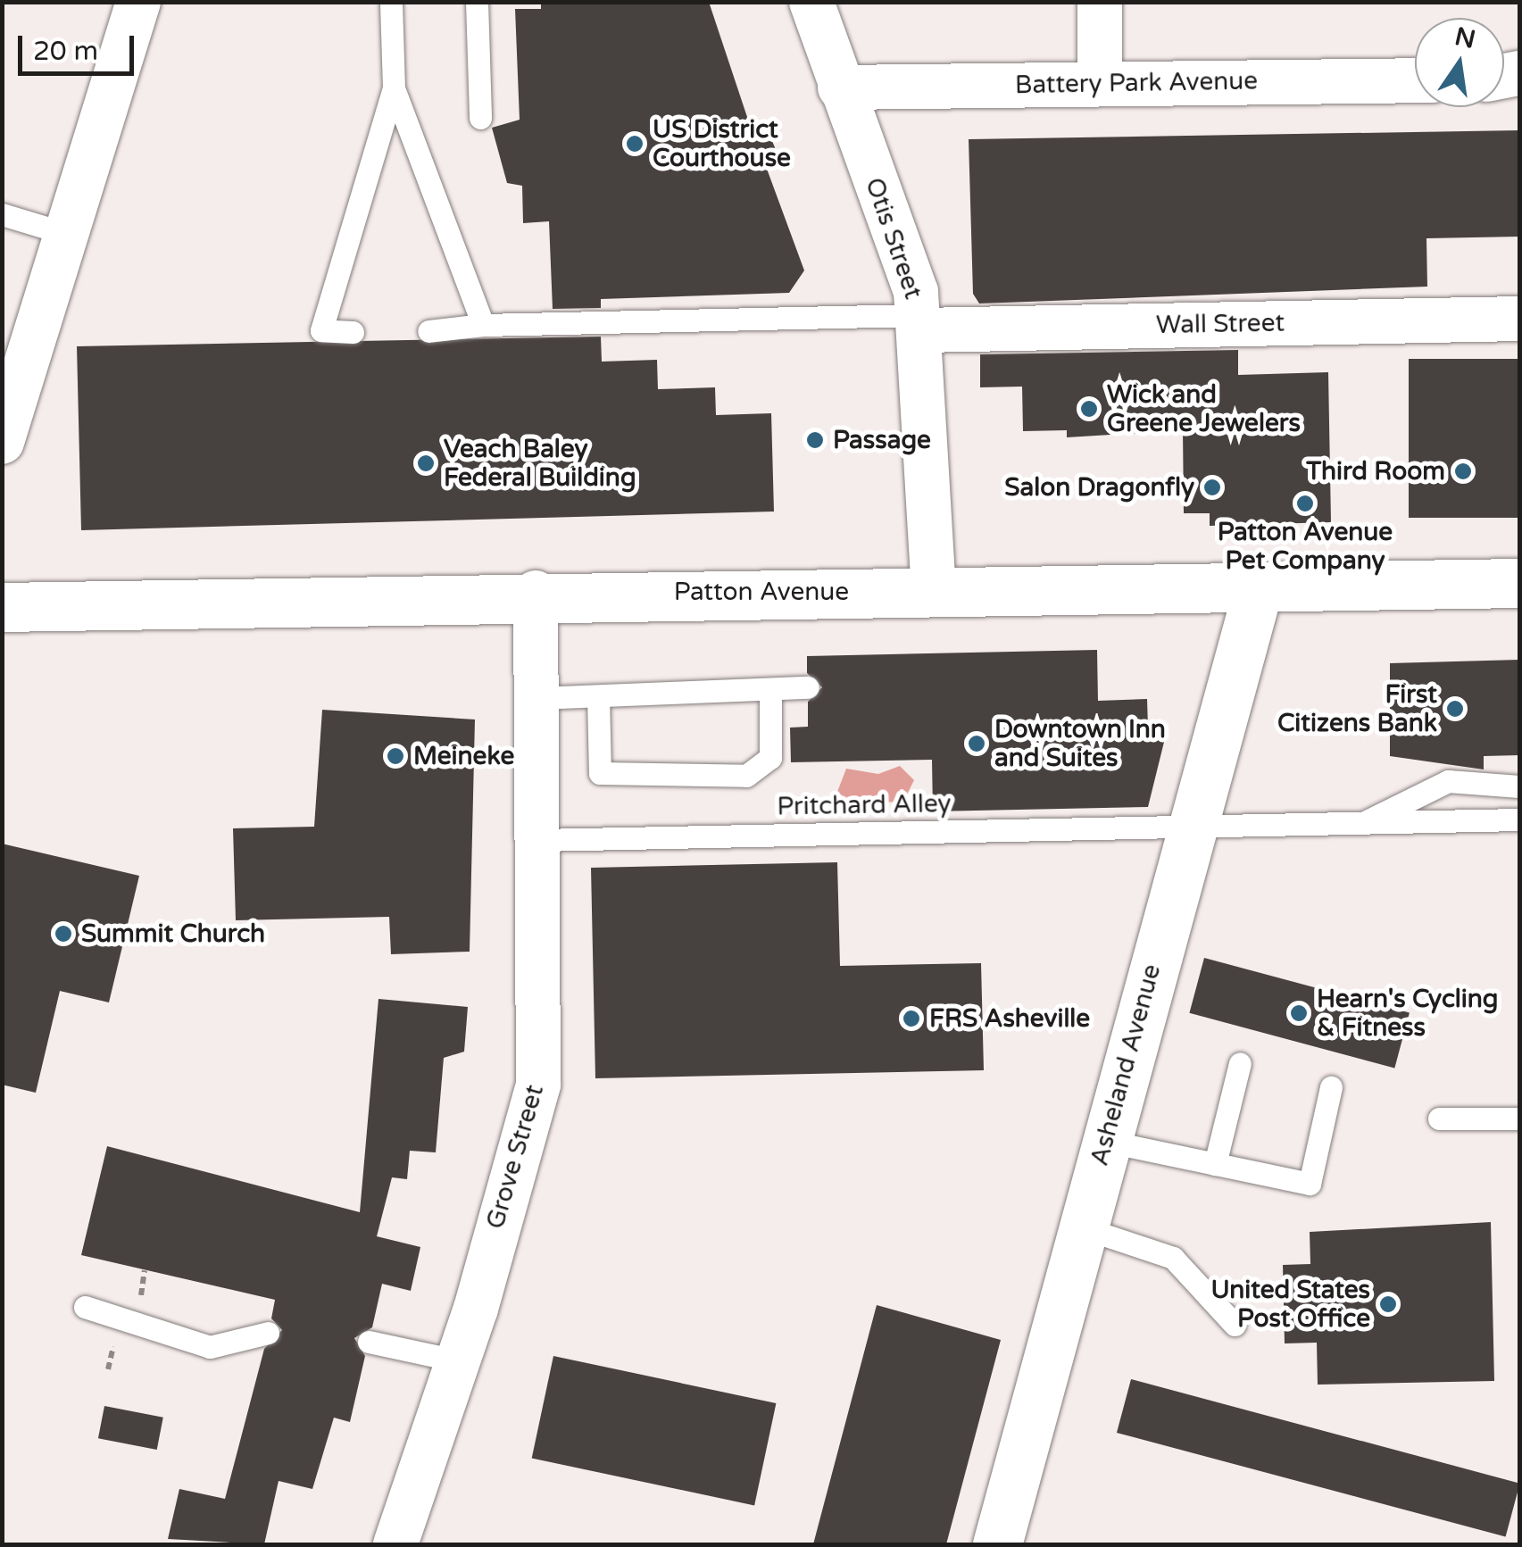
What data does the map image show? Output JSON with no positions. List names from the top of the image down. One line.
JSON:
{"streets":{"main road":["Patton Avenue","Asheland Avenue"],"street":["Battery Park Avenue","Otis Street","Wall Street","Grove Street"],"lane":["Pritchard Alley"]},"crossings":[["Battery Park Avenue","Otis Street"],["Otis Street","Wall Street"],["Otis Street","Patton Avenue"],["Patton Avenue","Asheland Avenue"],["Patton Avenue","Grove Street"],["Pritchard Alley","Asheland Avenue"],["Pritchard Alley","Grove Street"]],"places":["US District Courthouse","Wick and Greene Jewelers","Passage","Veach Baley Federal Building","Third Room","Salon Dragonfly","Patton Avenue Pet Company","First Citizens Bank","Downtown Inn and Suites","Meineke","Summit Church","Hearn's Cycling & Fitness","FRS Asheville","United States Post Office"],"scale_bar":"20 m","north":"top"}
